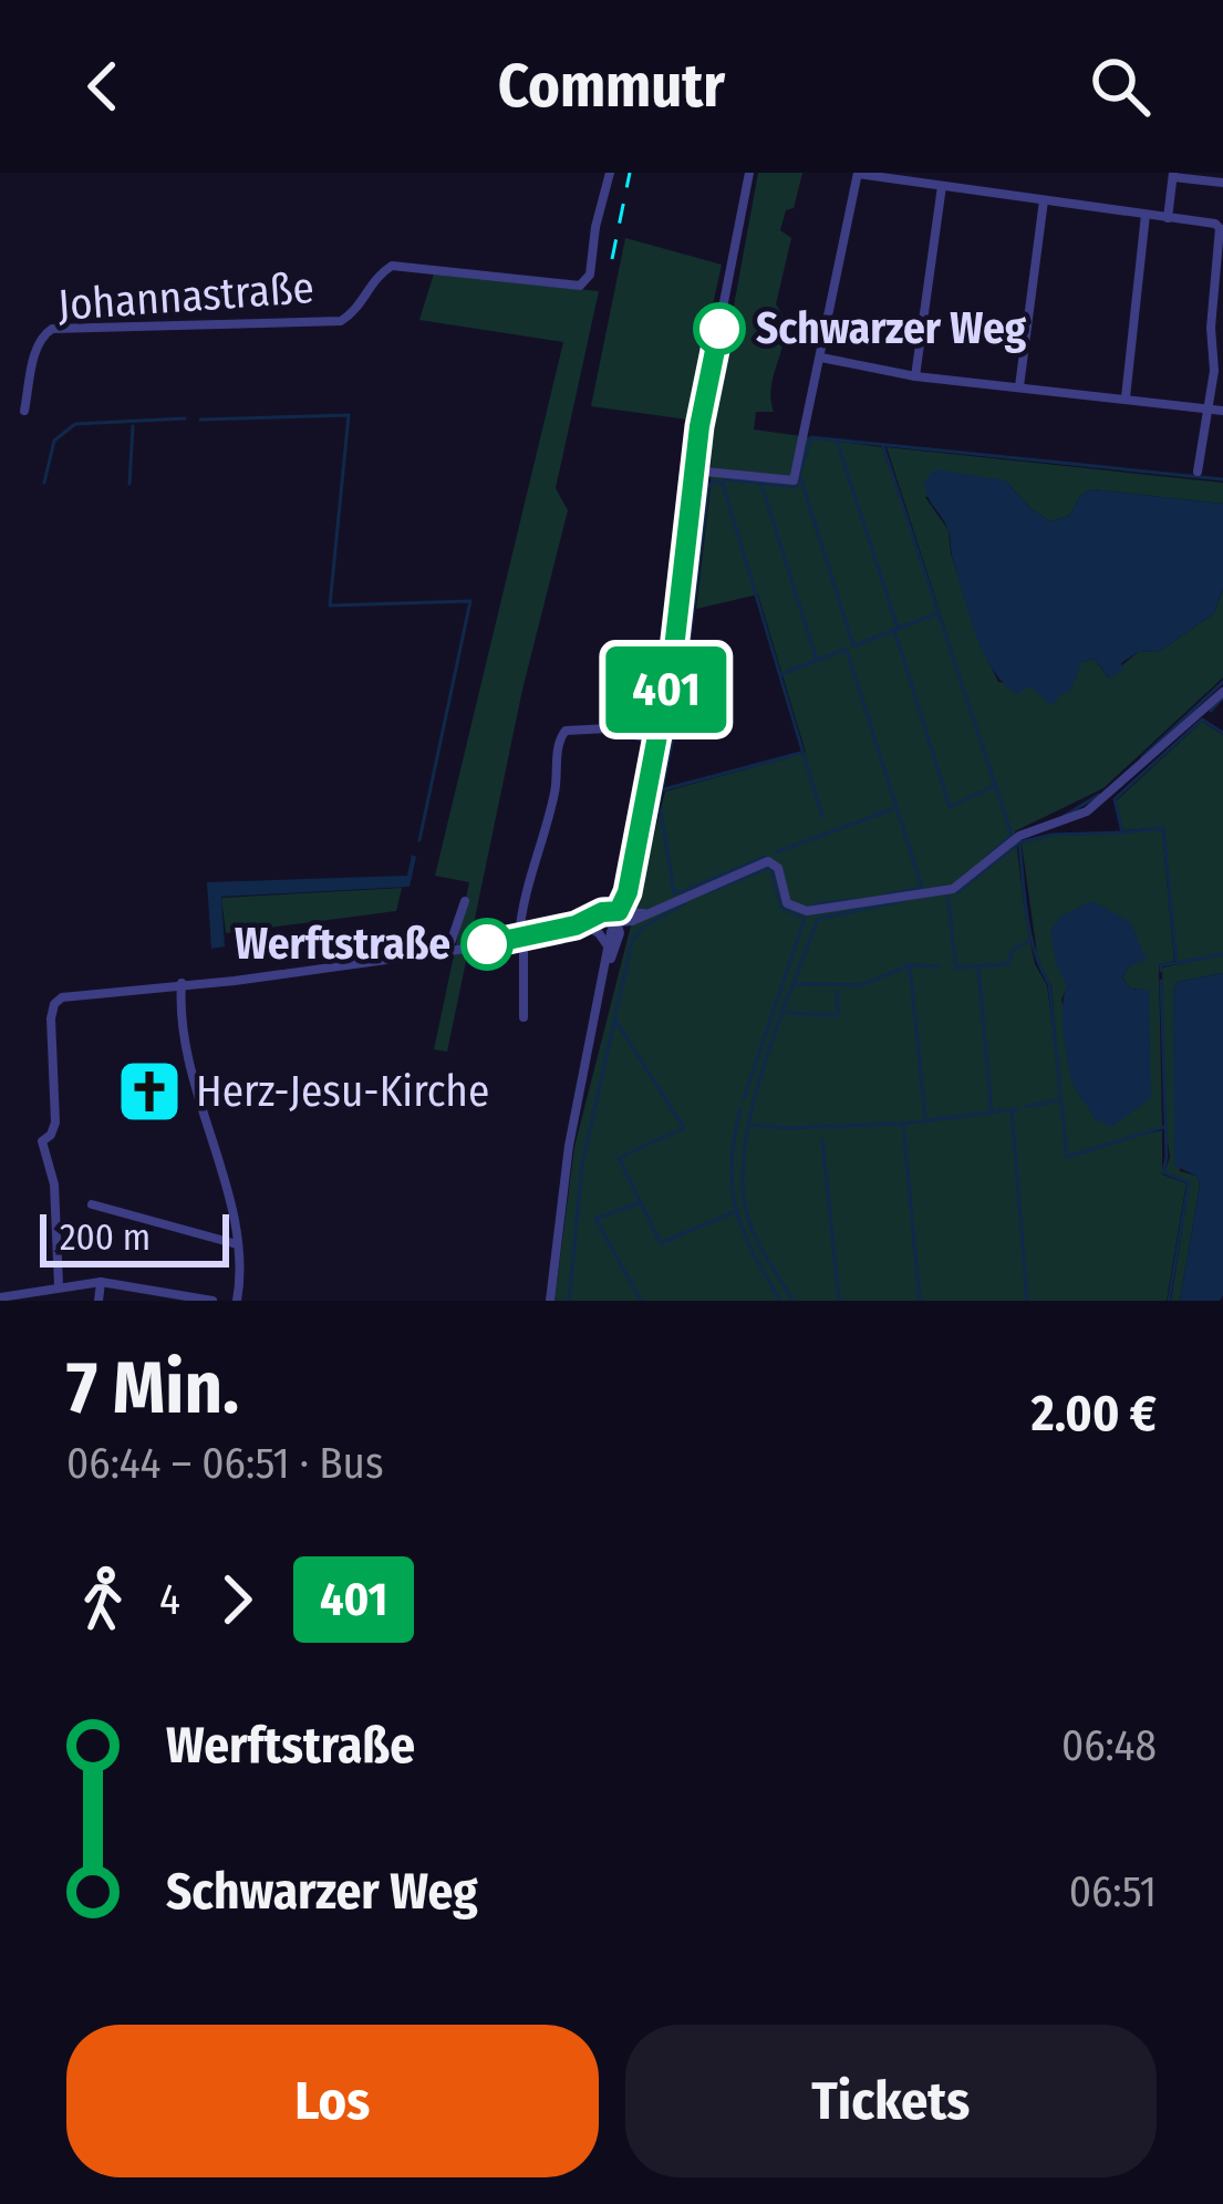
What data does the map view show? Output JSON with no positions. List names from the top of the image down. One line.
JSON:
{"streets":{"street":["Johannastraße"]},"places":{"other":["Schwarzer Weg","Werftstraße"],"church":["Herz-Jesu-Kirche"]},"lines":["bus line 401"],"scale_bar":"200 m","page":{"header":"Commutr","on_map":"401","scale":"200 m","heading":["7 Min.","06:44 – 06:51 · Bus","2.00 €"],"legs":["4","401"],"list":[{"name":"Werftstraße","value":"06:48"},{"name":"Schwarzer Weg","value":"06:51"}],"buttons":["Los","Tickets"]}}
